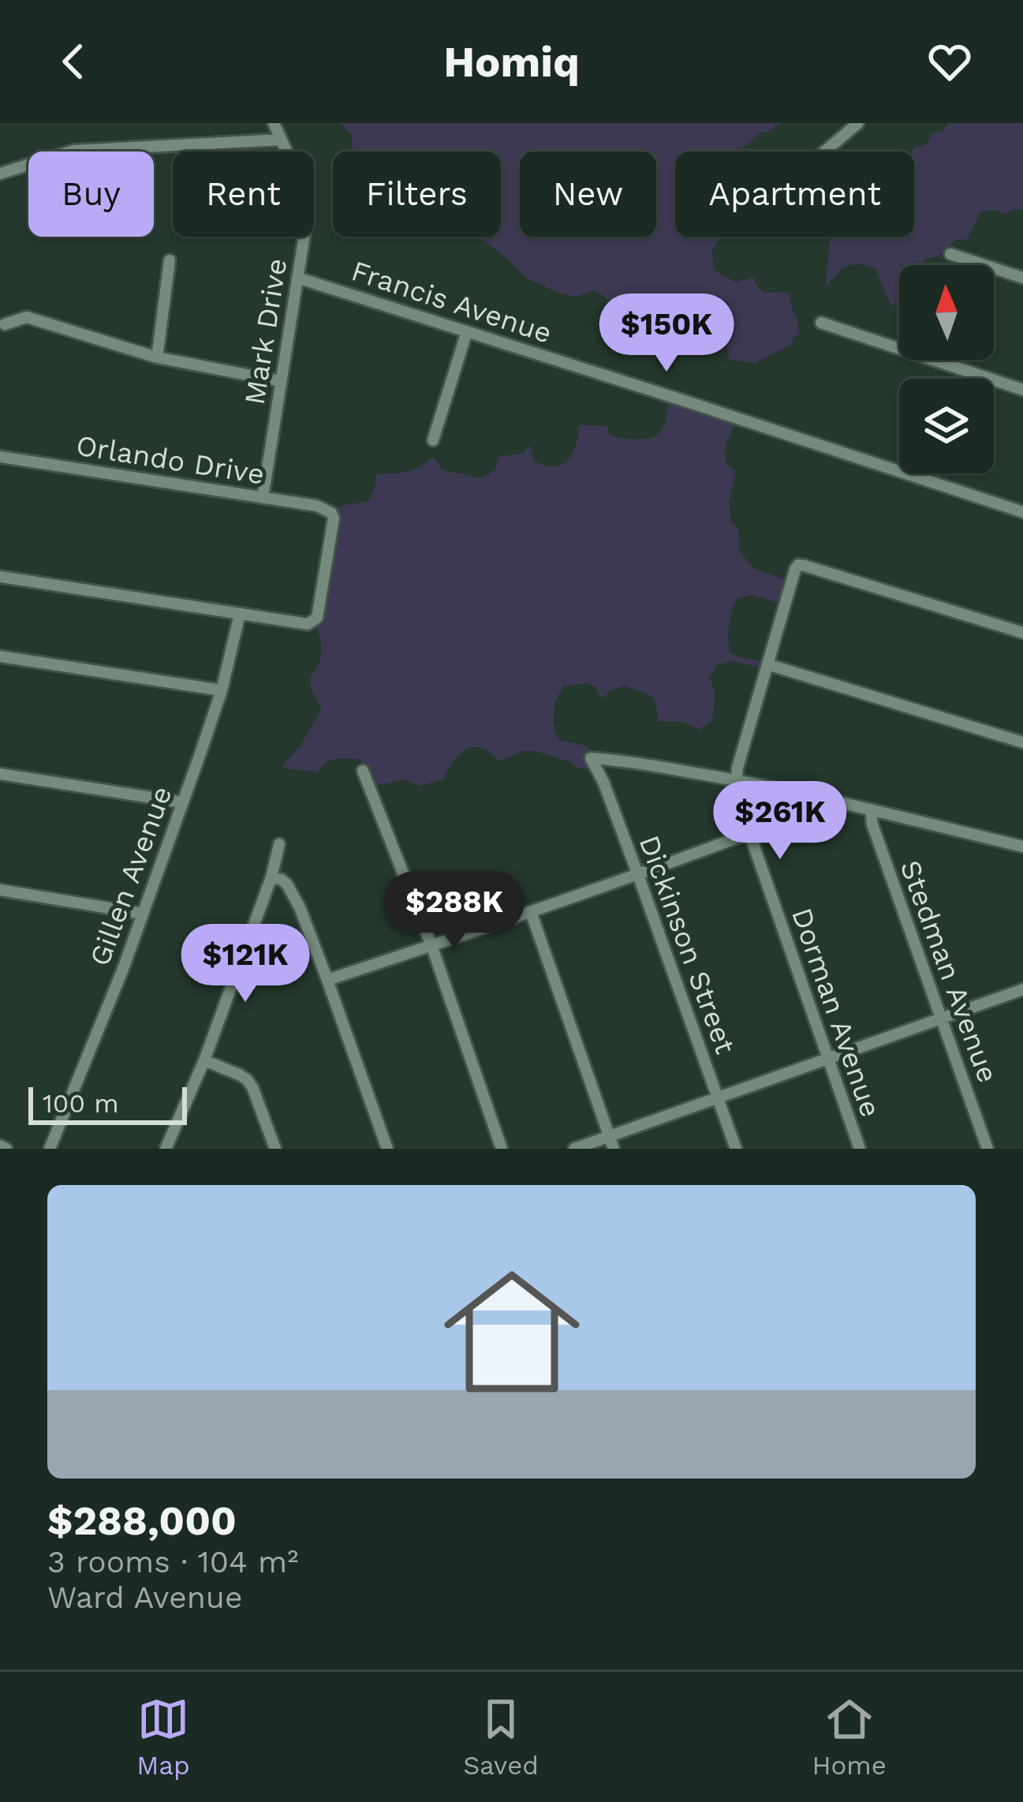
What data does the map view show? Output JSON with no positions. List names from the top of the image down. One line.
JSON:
{"streets":{"street":["Francis Avenue","Mark Drive","Orlando Drive","Gillen Avenue","Dickinson Street","Stedman Avenue","Dorman Avenue"]},"crossings":[["Francis Avenue","Mark Drive"],["Mark Drive","Orlando Drive"],["Orlando Drive","Gillen Avenue"],["Dickinson Street","Dorman Avenue"]],"scale_bar":"100 m","north":"top","page":{"header":"Homiq","chip":["Buy","Rent","Filters","New","Apartment"],"price":["$150K","$261K","$288K","$121K"],"scale":"100 m","list":[{"name":"$288,000","note":"3 rooms · 104 m² · Ward Avenue"}],"tabs":["Map","Saved","Home"]}}
